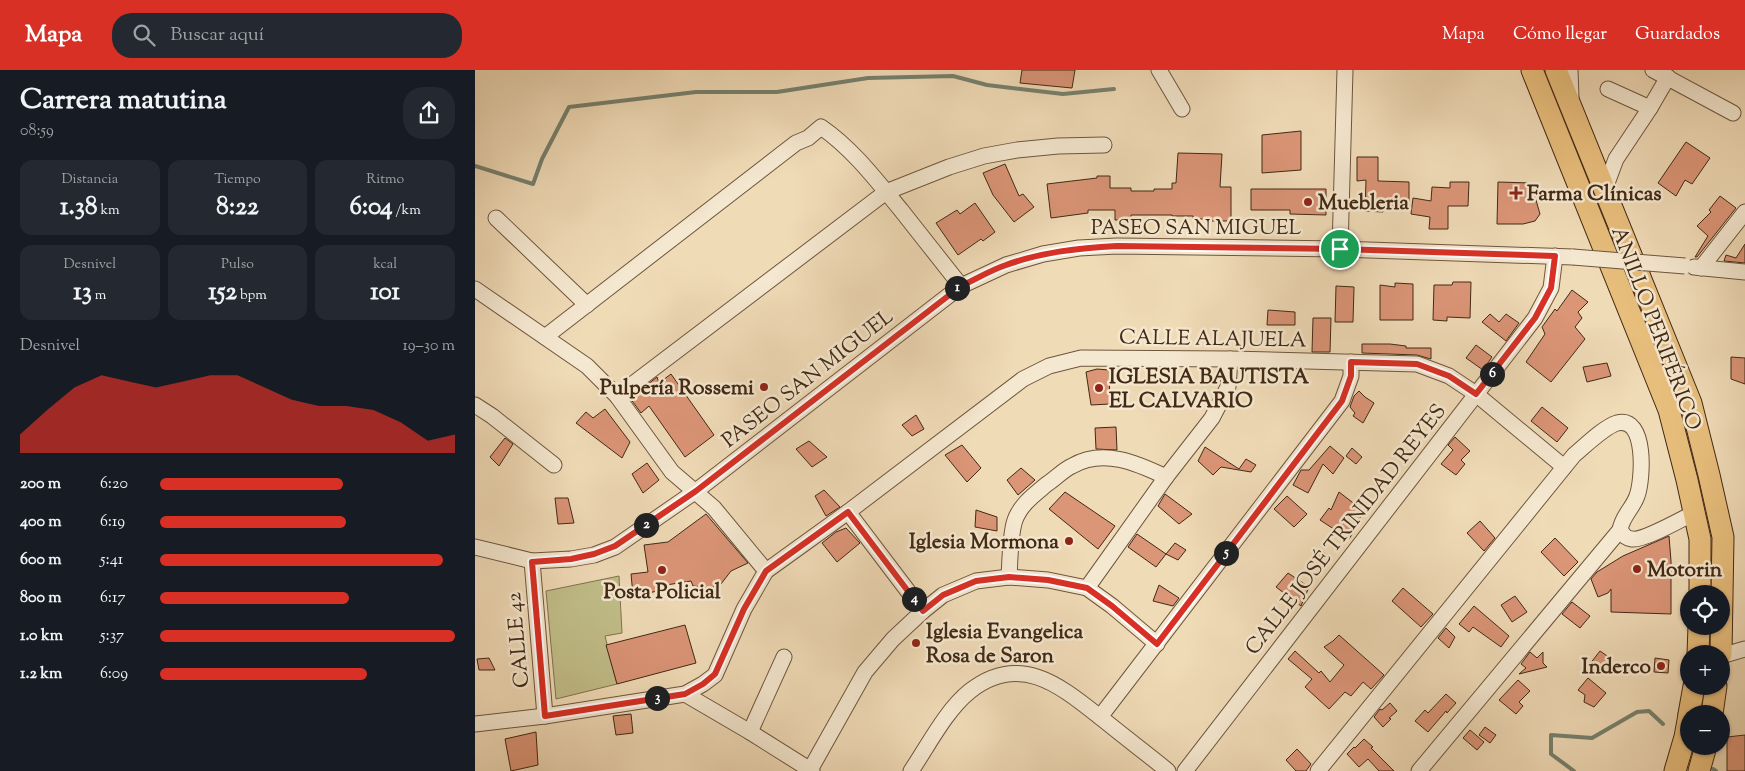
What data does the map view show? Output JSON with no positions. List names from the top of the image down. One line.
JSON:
{"streets":{"highway":["ANILLO PERIFÉRICO"],"street":["PASEO SAN MIGUEL","CALLE ALAJUELA","CALLE JOSÉ TRINIDAD REYES","CALLE 42"]},"crossings":[["PASEO SAN MIGUEL","CALLE JOSÉ TRINIDAD REYES"],["PASEO SAN MIGUEL","CALLE 42"],["CALLE ALAJUELA","CALLE JOSÉ TRINIDAD REYES"]],"places":{"health":["Farma Clínicas"],"other":["Muebleria","Pulpería Rossemi","IGLESIA BAUTISTA EL CALVARIO","Iglesia Mormona","Motorin","Posta Policial","Iglesia Evangelica Rosa de Saron","Inderco"]},"page":{"header":"Mapa","search":"Buscar aquí","nav":["Mapa","Cómo llegar","Guardados"],"heading":["Carrera matutina","08:59"],"stats":[["Distancia","1.38 km"],["Tiempo","8:22"],["Ritmo","6:04 /km"],["Desnivel","13 m"],["Pulso","152 bpm"],["kcal","101"]],"pins":["1","6","2","5","4","3"],"chart":["Desnivel","19–30 m"],"list":[{"name":"200 m","note":"6:20"},{"name":"400 m","note":"6:19"},{"name":"600 m","note":"5:41"},{"name":"800 m","note":"6:17"},{"name":"1.0 km","note":"5:37"},{"name":"1.2 km","note":"6:09"}],"map_buttons":["+","−"]}}
